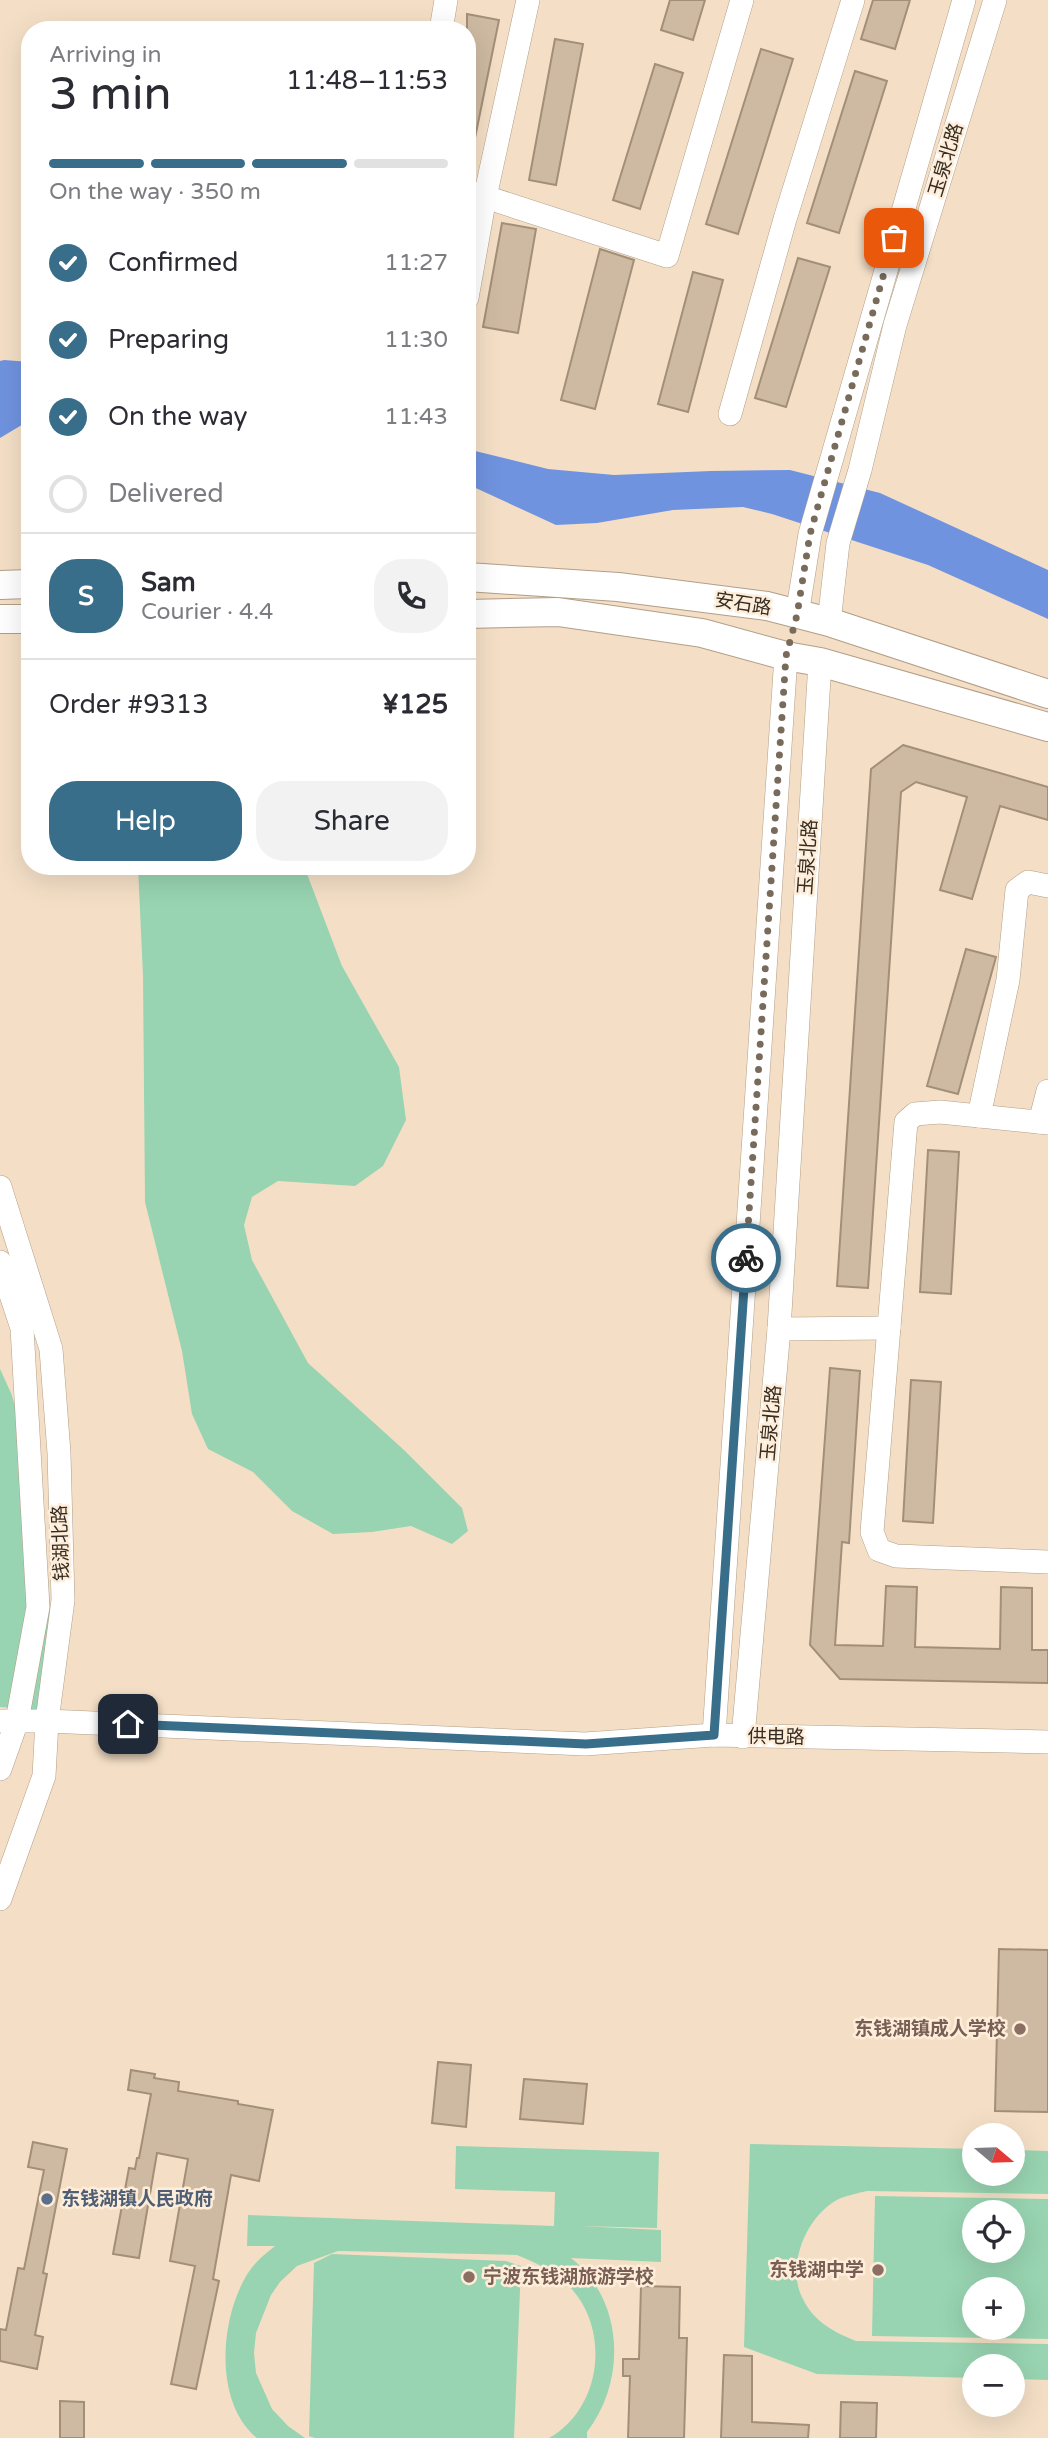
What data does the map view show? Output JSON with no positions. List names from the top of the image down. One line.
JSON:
{"streets":{"main road":["玉泉北路","安石路"],"street":["钱湖北路","供电路"]},"crossings":[["玉泉北路","安石路"],["玉泉北路","供电路"],["钱湖北路","供电路"]],"places":["东钱湖镇成人学校","东钱湖镇人民政府","东钱湖中学","宁波东钱湖旅游学校"],"north":"right","page":{"heading":["3 min","Arriving in","11:48–11:53"],"panel":["Sam","Courier · 4.4","Order #9313","¥125"],"bar":"On the way · 350 m","list":[["Confirmed","11:27"],["Preparing","11:30"],["On the way","11:43"],"Delivered"],"round":"S","buttons":["Help","Share"],"map_buttons":["+","−"]}}
